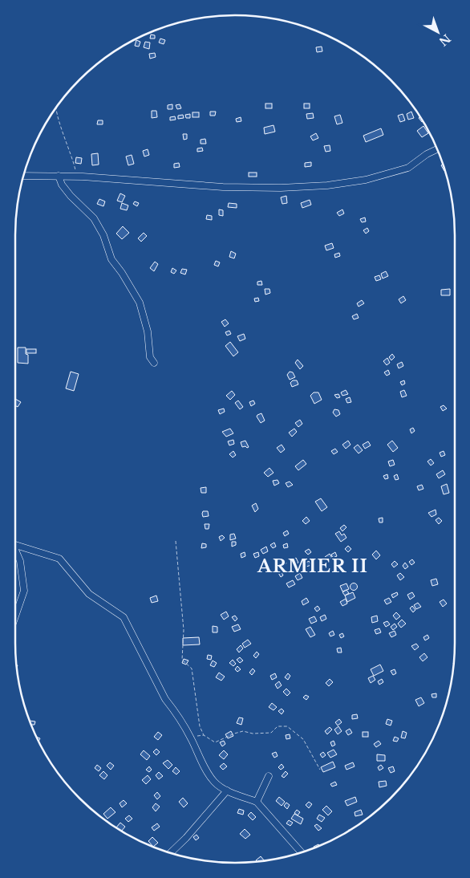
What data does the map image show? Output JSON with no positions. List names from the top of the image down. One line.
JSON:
{"districts":["ARMIER II"],"north":"bottom right"}
